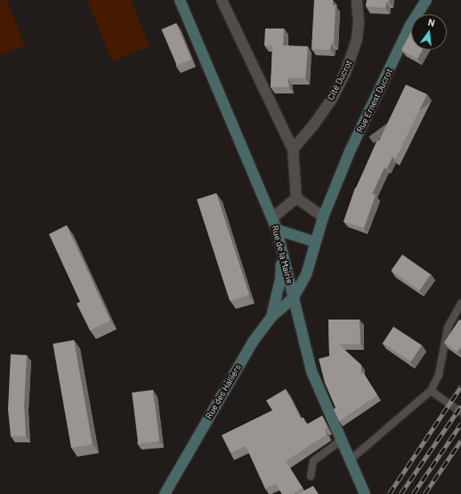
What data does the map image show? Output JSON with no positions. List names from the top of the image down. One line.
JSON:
{"streets":{"main road":["Rue Ernest Ducrot","Rue de la Mairie","Rue des Halliers"],"street":["Cité Ducrot"]},"crossings":[["Rue Ernest Ducrot","Rue des Halliers"],["Rue de la Mairie","Rue des Halliers"]],"north":"top"}
